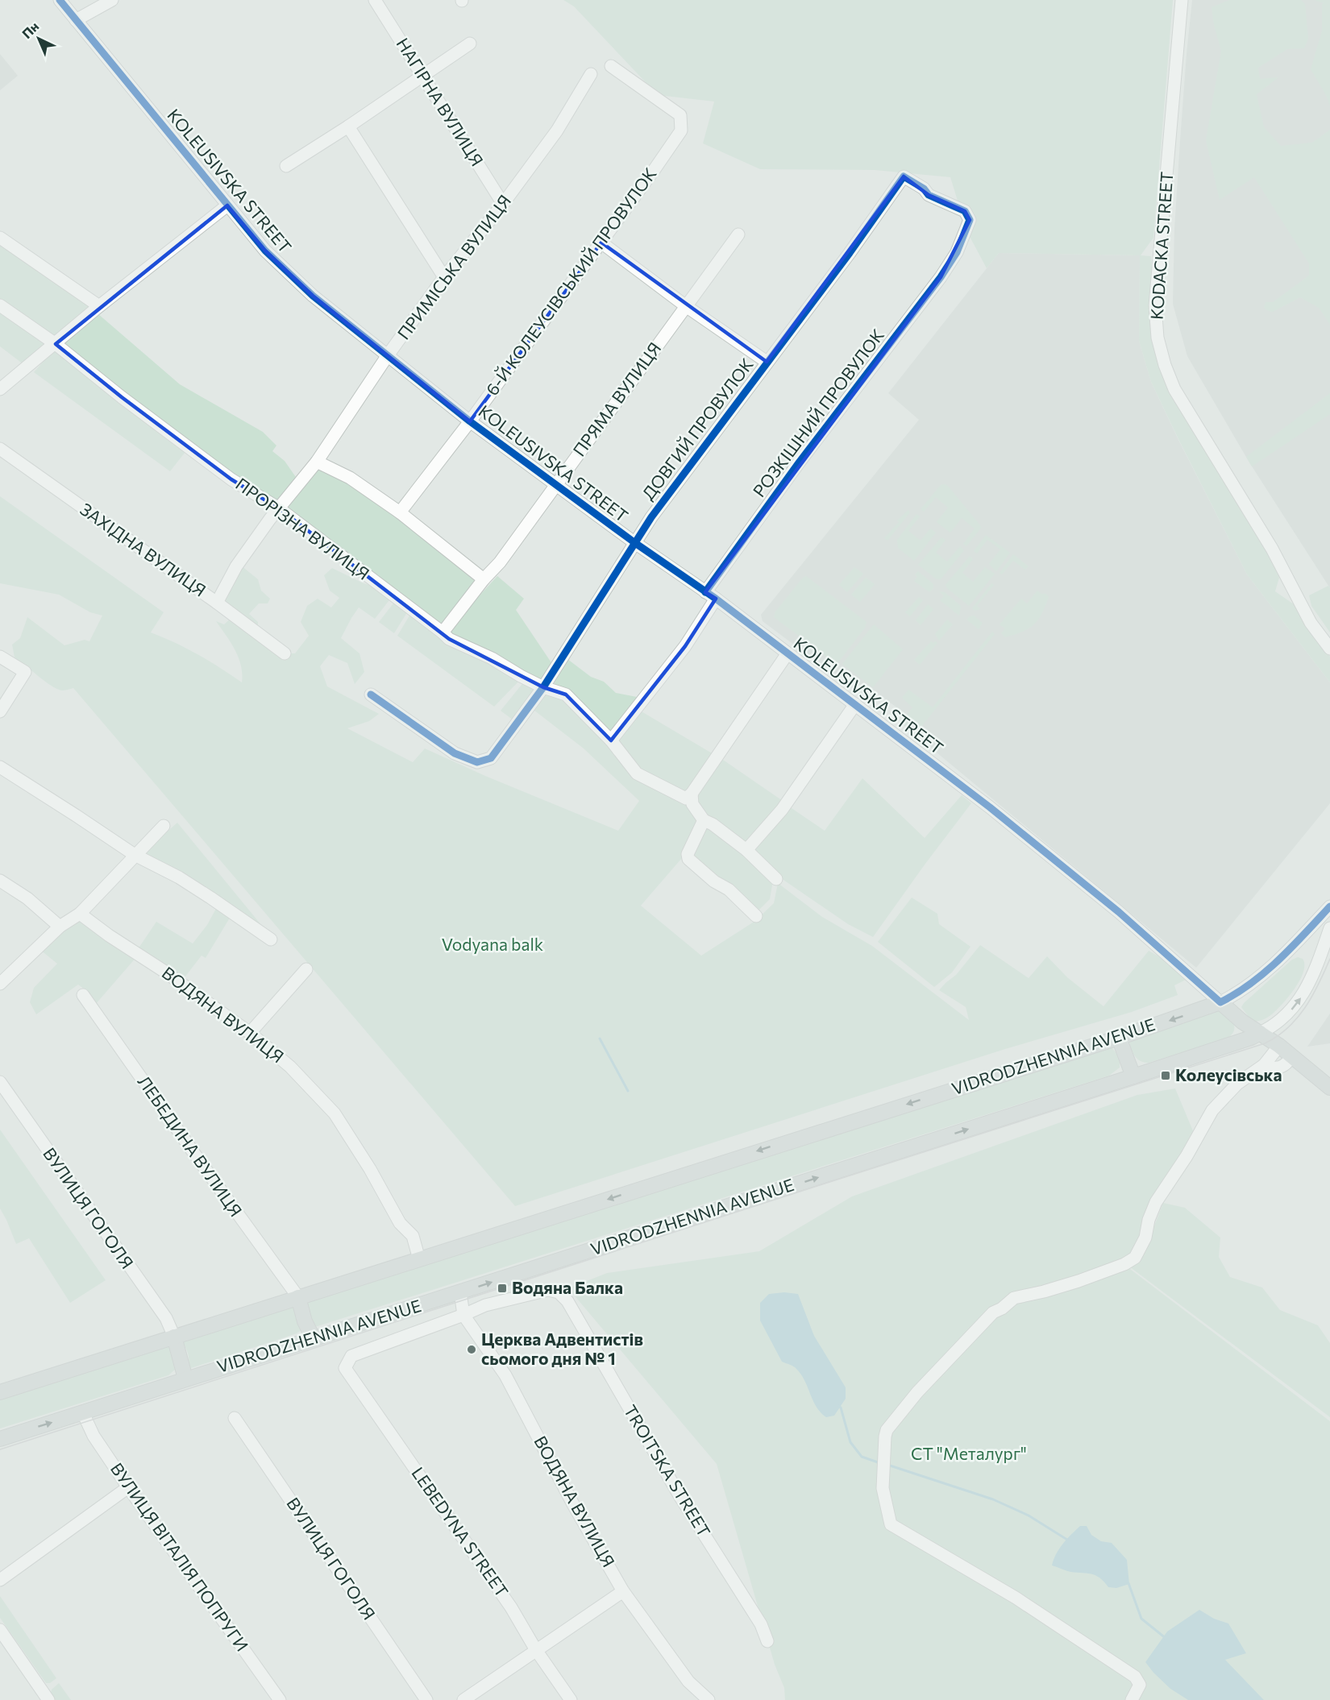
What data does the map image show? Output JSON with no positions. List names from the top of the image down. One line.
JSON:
{"streets":{"main road":["VIDRODZHENNIA AVENUE"],"street":["НАГІРНА ВУЛИЦЯ","KOLEUSIVSKA STREET","KODACKA STREET","ПРИМІСЬКА ВУЛИЦЯ","6-Й КОЛЕУСІВСЬКИЙ ПРОВУЛОК","ПРЯМА ВУЛИЦЯ","РОЗКІШНИЙ ПРОВУЛОК","ДОВГИЙ ПРОВУЛОК","ПРОРІЗНА ВУЛИЦЯ","ЗАХІДНА ВУЛИЦЯ","ВОДЯНА ВУЛИЦЯ","ЛЕБЕДИНА ВУЛИЦЯ","ВУЛИЦЯ ГОГОЛЯ","TROITSKA STREET","LEBEDYNA STREET","ВУЛИЦЯ ВІТАЛІЯ ПОПРУГИ"]},"crossings":[["НАГІРНА ВУЛИЦЯ","ПРИМІСЬКА ВУЛИЦЯ"],["KOLEUSIVSKA STREET","ПРИМІСЬКА ВУЛИЦЯ"],["KOLEUSIVSKA STREET","6-Й КОЛЕУСІВСЬКИЙ ПРОВУЛОК"],["KOLEUSIVSKA STREET","ПРЯМА ВУЛИЦЯ"],["KOLEUSIVSKA STREET","РОЗКІШНИЙ ПРОВУЛОК"],["KOLEUSIVSKA STREET","ДОВГИЙ ПРОВУЛОК"],["KOLEUSIVSKA STREET","VIDRODZHENNIA AVENUE"],["ПРИМІСЬКА ВУЛИЦЯ","ПРОРІЗНА ВУЛИЦЯ"],["ПРИМІСЬКА ВУЛИЦЯ","ЗАХІДНА ВУЛИЦЯ"],["ПРЯМА ВУЛИЦЯ","ПРОРІЗНА ВУЛИЦЯ"],["РОЗКІШНИЙ ПРОВУЛОК","ДОВГИЙ ПРОВУЛОК"],["ДОВГИЙ ПРОВУЛОК","ПРОРІЗНА ВУЛИЦЯ"],["ВОДЯНА ВУЛИЦЯ","VIDRODZHENNIA AVENUE"],["ВОДЯНА ВУЛИЦЯ","TROITSKA STREET"],["ВОДЯНА ВУЛИЦЯ","LEBEDYNA STREET"],["VIDRODZHENNIA AVENUE","ЛЕБЕДИНА ВУЛИЦЯ"],["VIDRODZHENNIA AVENUE","ВУЛИЦЯ ГОГОЛЯ"],["VIDRODZHENNIA AVENUE","ВУЛИЦЯ ВІТАЛІЯ ПОПРУГИ"],["TROITSKA STREET","LEBEDYNA STREET"]],"parks":["Vodyana balk","СТ \"Металург\""],"places":{"transit":["Колеусівська","Водяна Балка"],"other":["Церква Адвентистів сьомого дня № 1"]},"north":"top left"}
